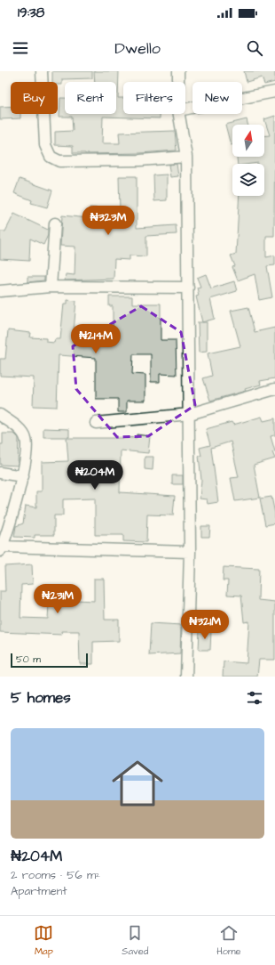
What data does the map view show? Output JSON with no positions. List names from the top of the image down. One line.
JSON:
{"scale_bar":"50 m","north":"top","page":{"status":"19:38","header":"Dwello","chip":["Buy","Rent","Filters","New"],"price":["₦323M","₦214M","₦204M","₦231M","₦321M"],"scale":"50 m","heading":"5 homes","list":[{"name":"₦204M","note":"2 rooms · 56 m² · Apartment"}],"tabs":["Map","Saved","Home"]}}
